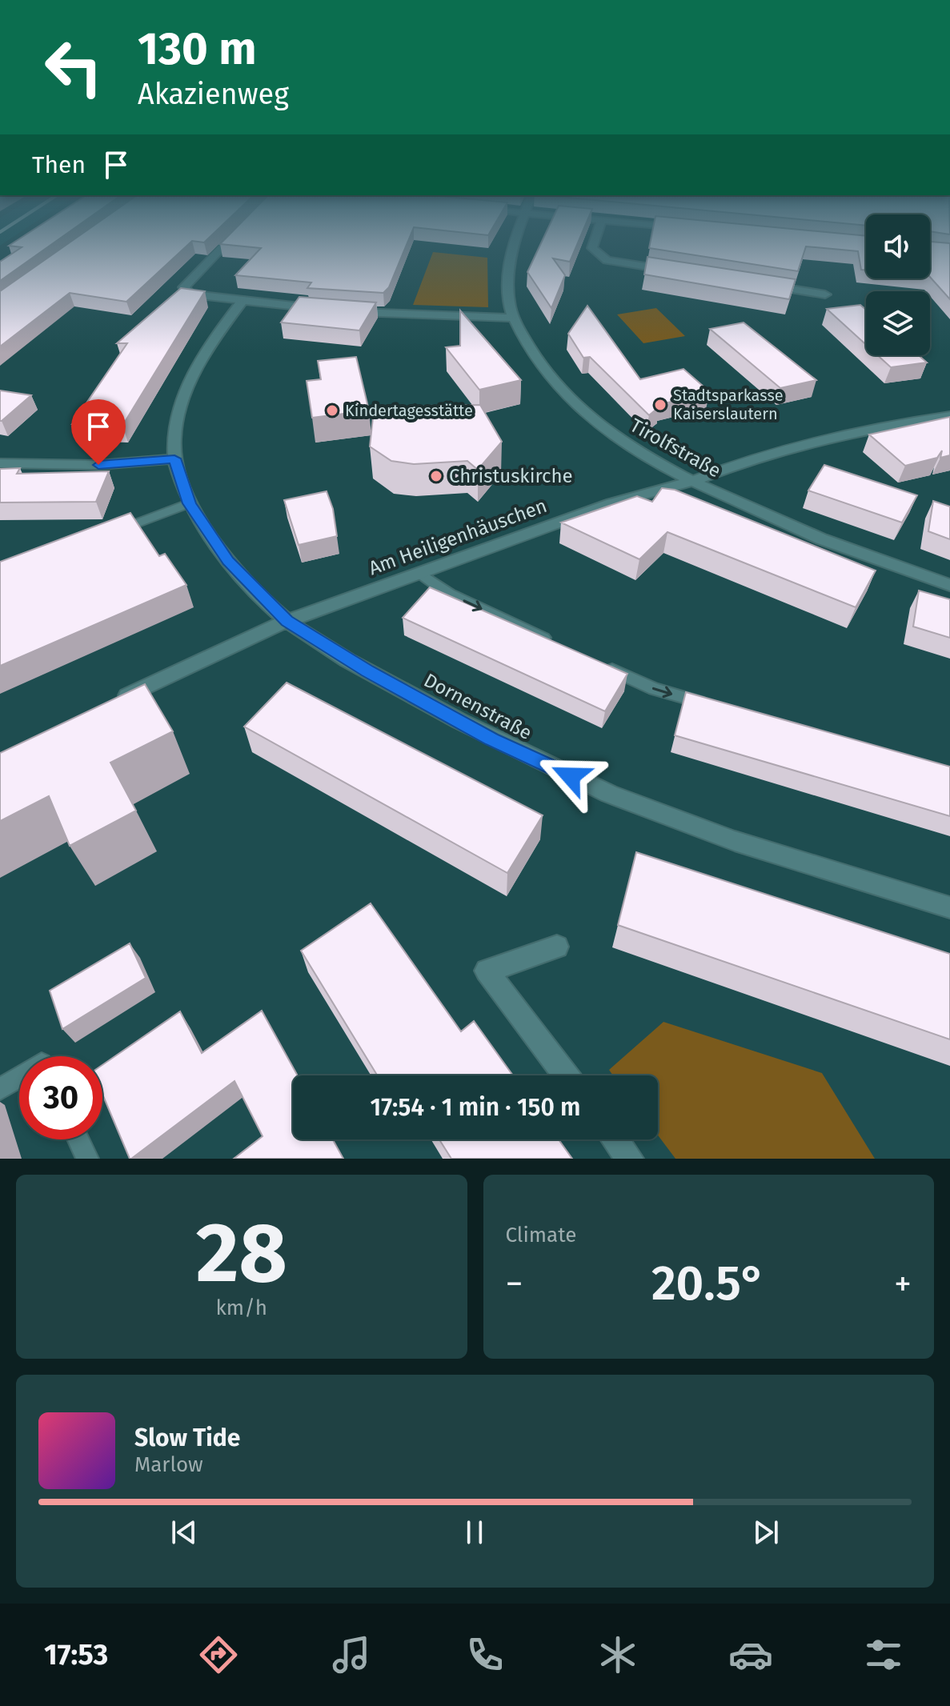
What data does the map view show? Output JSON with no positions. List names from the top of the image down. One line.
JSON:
{"streets":{"street":["Tirolfstraße","Am Heiligenhäuschen","Dornenstraße"]},"crossings":[["Tirolfstraße","Am Heiligenhäuschen"],["Am Heiligenhäuschen","Dornenstraße"]],"places":["Stadtsparkasse Kaiserslautern","Kindertagesstätte","Christuskirche"],"page":{"turn":["130 m","Akazienweg"],"then":"Then","limit":"30","trip":"17:54 · 1 min · 150 m","tile":[["28","km/h"],"Climate"],"heat":["−","20.5°","+"],"song":["Slow Tide","Marlow"],"tabs":"17:53"}}
